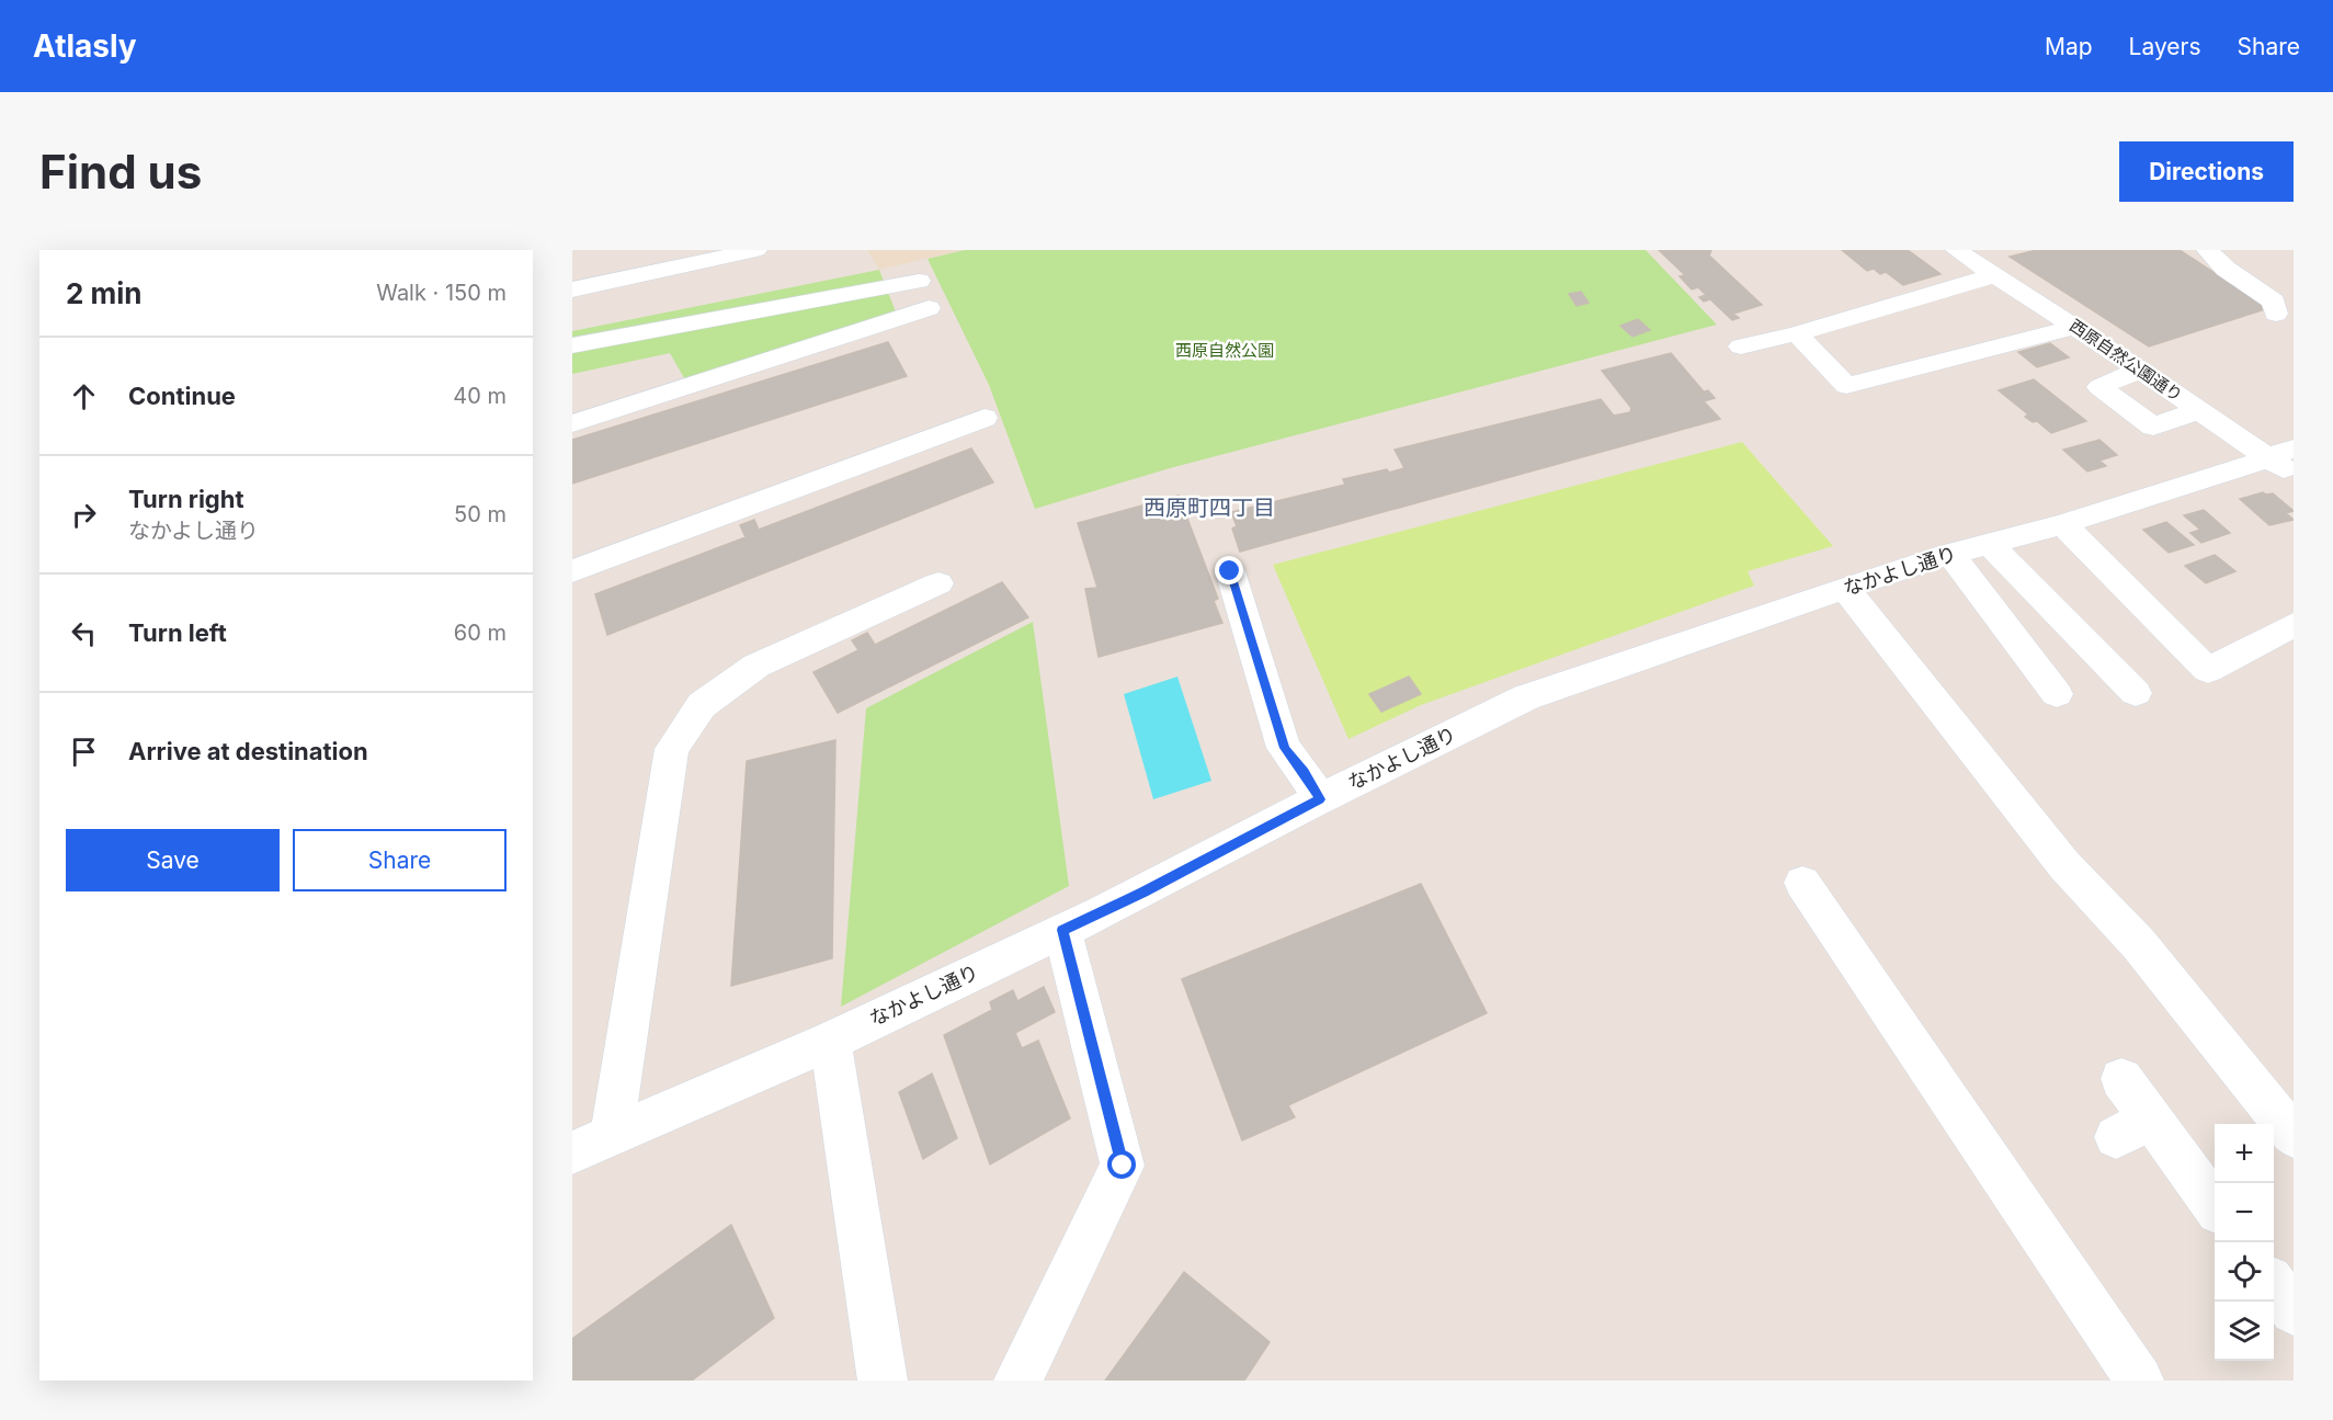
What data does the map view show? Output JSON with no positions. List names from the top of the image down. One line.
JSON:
{"streets":{"street":["西原自然公園通り","なかよし通り"]},"crossings":[["西原自然公園通り","なかよし通り"]],"districts":["西原町四丁目"],"parks":["西原自然公園"],"page":{"header":"Atlasly","nav":["Map","Layers","Share"],"buttons":["Directions",["Save","Share"]],"title":"Find us","heading":["2 min","Walk · 150 m"],"list":[["Continue","40 m"],["Turn right","なかよし通り","50 m"],["Turn left","60 m"],"Arrive at destination"],"map_buttons":["+","−"]}}
